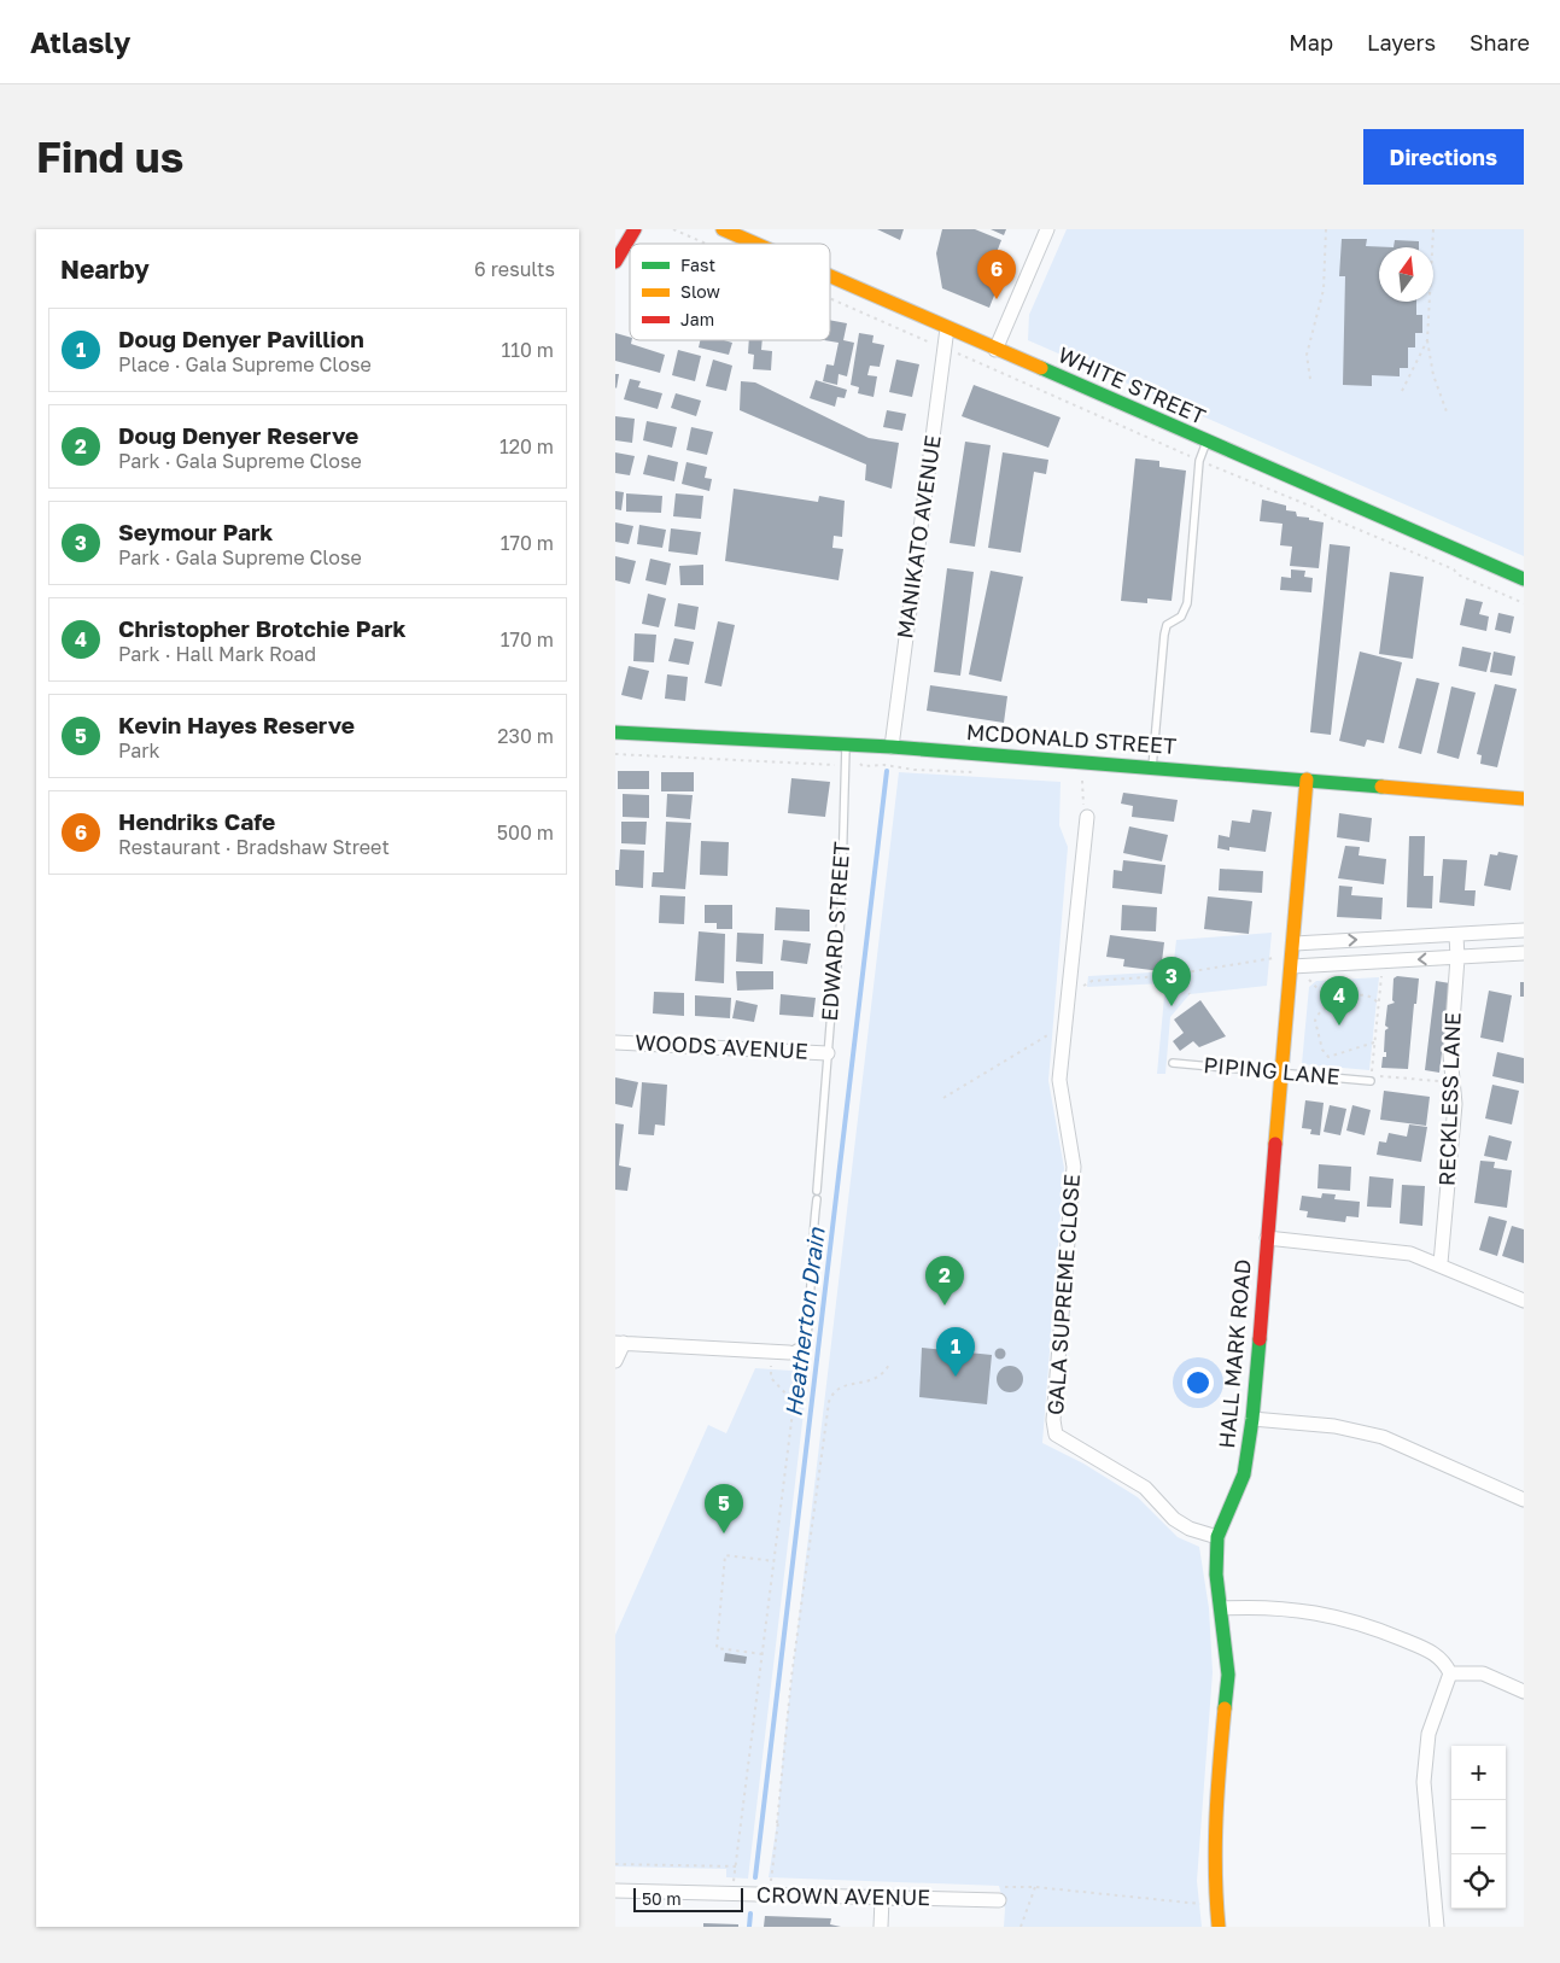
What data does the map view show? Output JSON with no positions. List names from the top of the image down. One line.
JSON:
{"streets":{"street":["WHITE STREET","MANIKATO AVENUE","MCDONALD STREET","WOODS AVENUE","RECKLESS LANE","GALA SUPREME CLOSE","HALL MARK ROAD","CROWN AVENUE"],"lane":["EDWARD STREET","PIPING LANE"]},"crossings":[["WHITE STREET","MANIKATO AVENUE"],["MANIKATO AVENUE","MCDONALD STREET"],["MCDONALD STREET","EDWARD STREET"],["MCDONALD STREET","HALL MARK ROAD"],["EDWARD STREET","WOODS AVENUE"],["PIPING LANE","HALL MARK ROAD"],["GALA SUPREME CLOSE","HALL MARK ROAD"]],"water":["Heatherton Drain"],"legend":["Fast","Slow","Jam"],"scale_bar":"50 m","north":"top","page":{"header":"Atlasly","nav":["Map","Layers","Share"],"buttons":"Directions","title":"Find us","heading":["Nearby","6 results"],"pins":["6","3","4","2","1","5"],"list":[{"mark":"1","name":"Doug Denyer Pavillion","note":"Place · Gala Supreme Close","value":"110 m"},{"mark":"2","name":"Doug Denyer Reserve","note":"Park · Gala Supreme Close","value":"120 m"},{"mark":"3","name":"Seymour Park","note":"Park · Gala Supreme Close","value":"170 m"},{"mark":"4","name":"Christopher Brotchie Park","note":"Park · Hall Mark Road","value":"170 m"},{"mark":"5","name":"Kevin Hayes Reserve","note":"Park","value":"230 m"},{"mark":"6","name":"Hendriks Cafe","note":"Restaurant · Bradshaw Street","value":"500 m"}],"map_buttons":["+","−"],"scale":"50 m"}}
